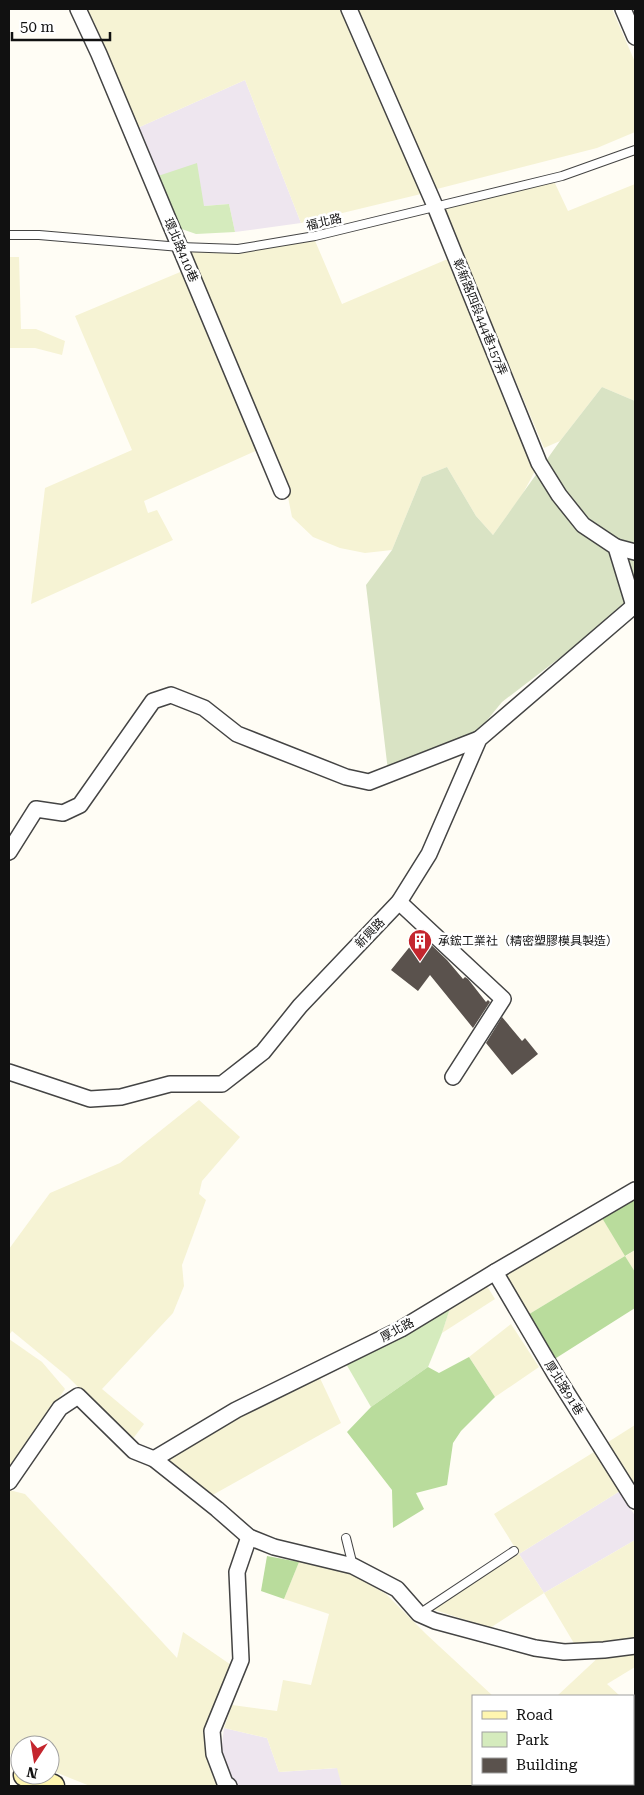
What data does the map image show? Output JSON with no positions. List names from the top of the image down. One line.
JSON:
{"streets":{"street":["環北路410巷","彰新路四段444巷157弄","新興路","厚北路","厚北路91巷"],"lane":["福北路"]},"crossings":[["福北路","環北路410巷"],["福北路","彰新路四段444巷157弄"],["厚北路","厚北路91巷"]],"places":{"building":["承鋐工業社（精密塑膠模具製造）"]},"legend":["Road","Park","Building"],"scale_bar":"50 m","north":"bottom"}
